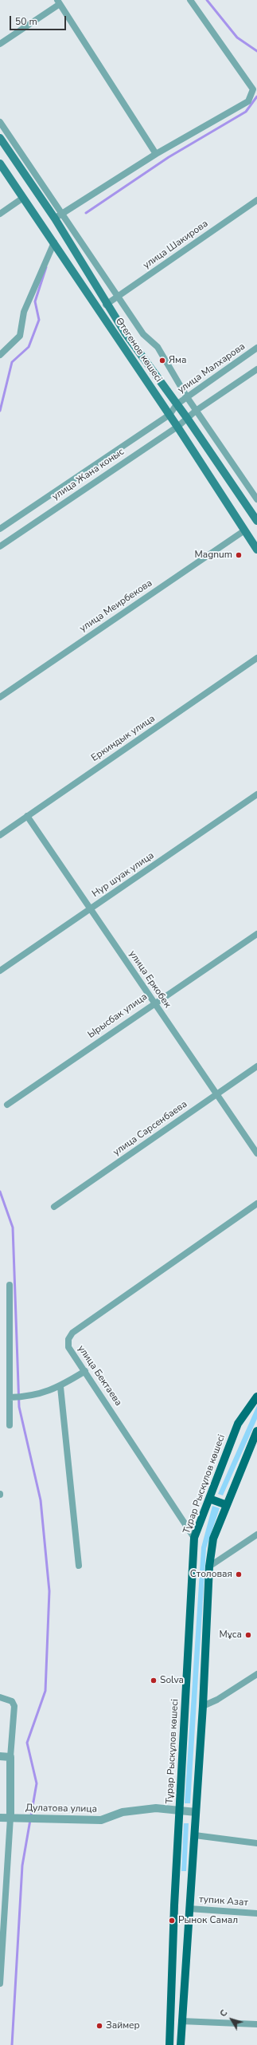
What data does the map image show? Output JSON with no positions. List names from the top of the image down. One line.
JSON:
{"streets":{"main road":["Өтегенов көшесі","Тұрар Рыскұлов көшесі"],"street":["улица Шакирова","улица Малхарова","улица Жана коныс","улица Меирбекова","Еркиндык улица","Нур шуак улица","улица Еркобек","Ырысбак улица","улица Сарсенбаева","улица Бектаева","Дулатова улица","тупик Азат"]},"crossings":[["улица Шакирова","Өтегенов көшесі"],["Өтегенов көшесі","улица Малхарова"],["Өтегенов көшесі","улица Жана коныс"],["Өтегенов көшесі","улица Меирбекова"],["улица Малхарова","улица Жана коныс"],["Еркиндык улица","улица Еркобек"],["Нур шуак улица","улица Еркобек"],["улица Еркобек","Ырысбак улица"],["улица Еркобек","улица Сарсенбаева"],["улица Бектаева","Тұрар Рыскұлов көшесі"],["Тұрар Рыскұлов көшесі","Дулатова улица"]],"places":["Яма","Magnum","Столовая","Мұса","Solva","Рынок Самал","Займер"],"scale_bar":"50 m","north":"top left"}
